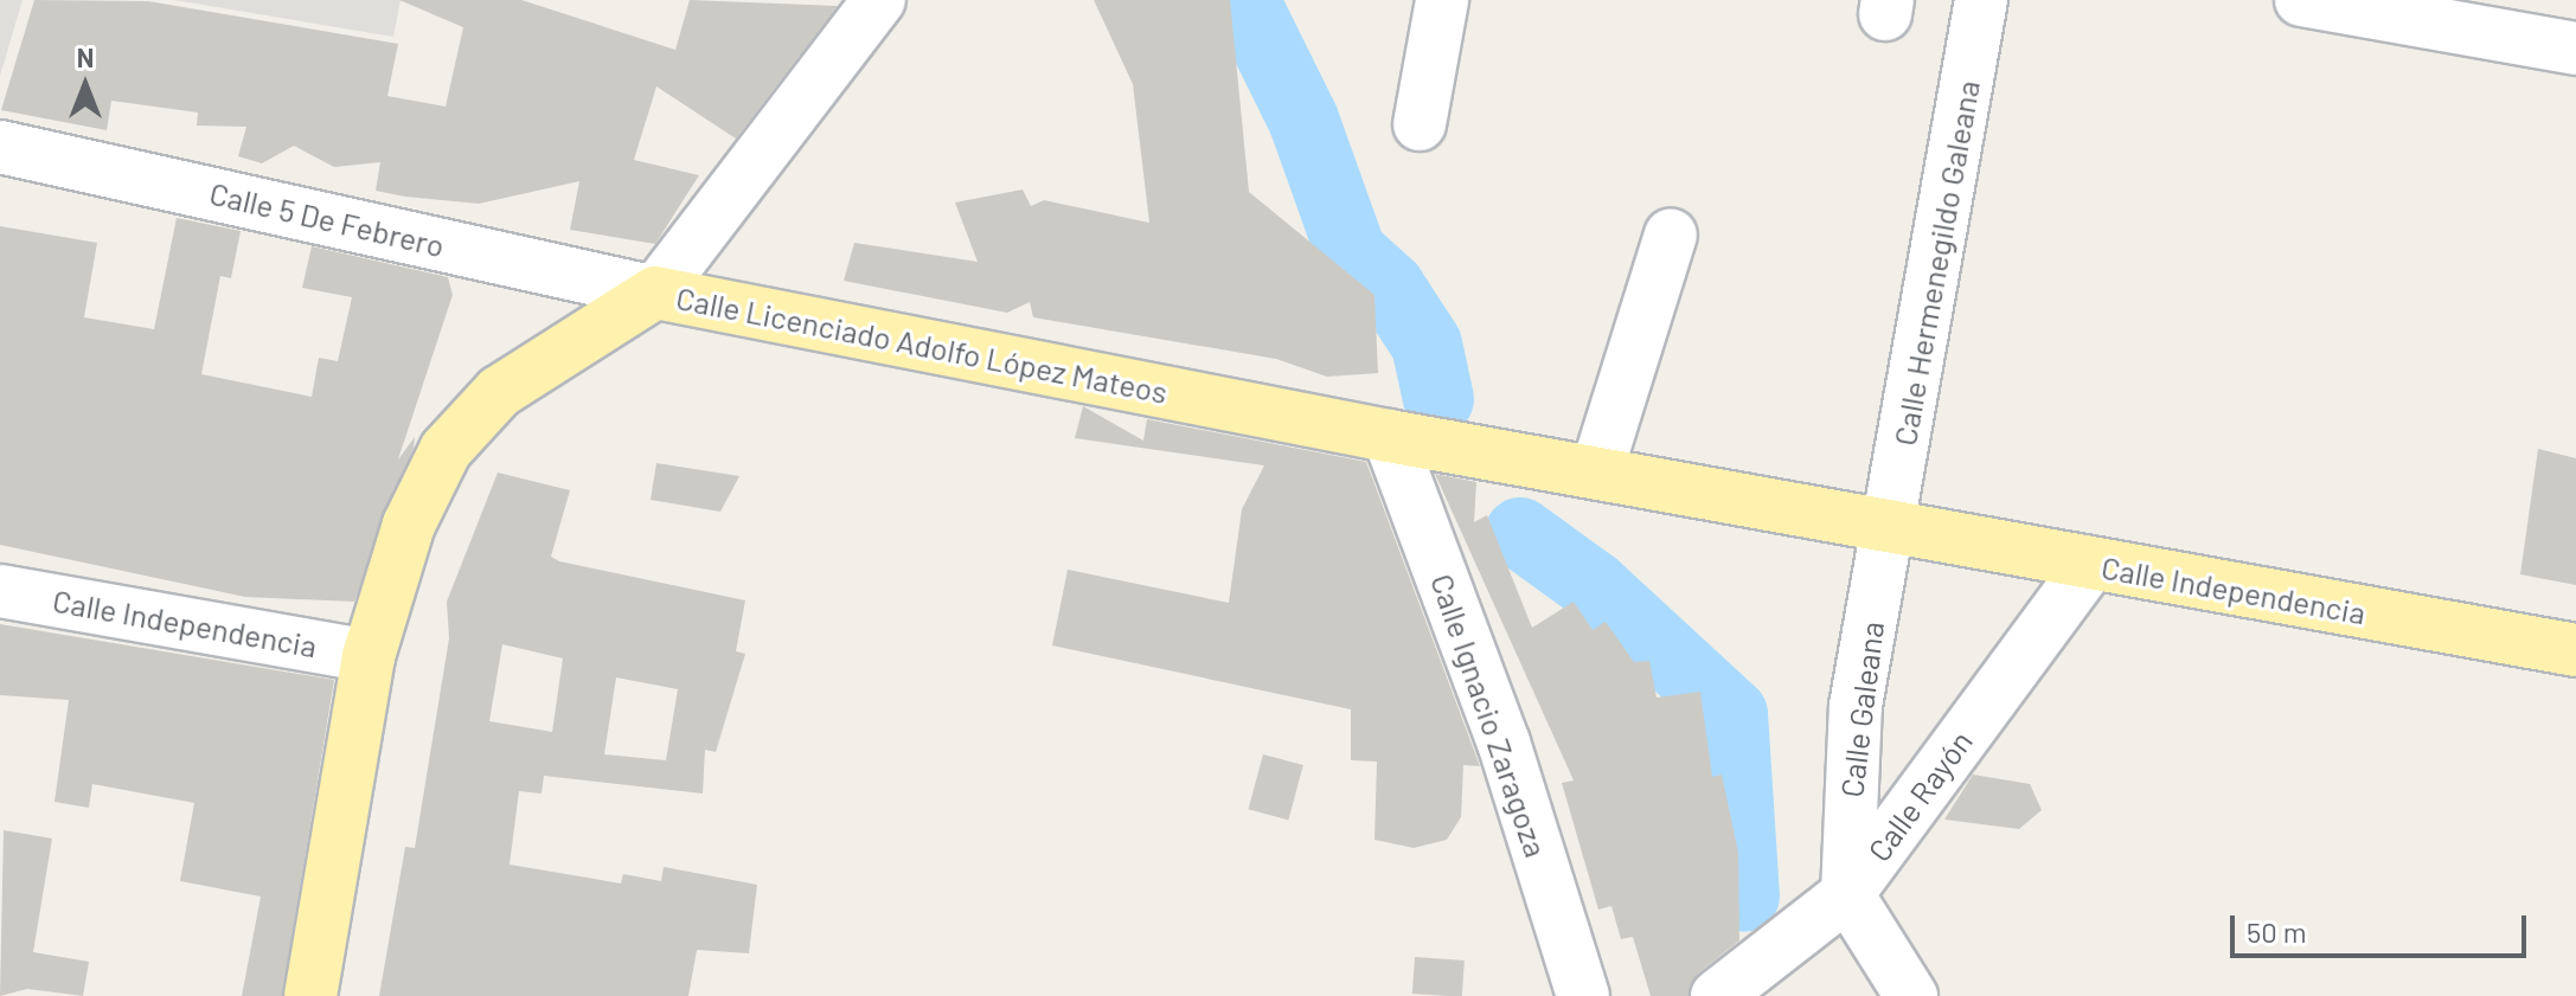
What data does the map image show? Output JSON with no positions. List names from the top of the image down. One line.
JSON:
{"streets":{"main road":["Calle Licenciado Adolfo López Mateos","Calle Independencia"],"street":["Calle 5 De Febrero","Calle Hermenegildo Galeana","Calle Galeana","Calle Ignacio Zaragoza","Calle Rayón"]},"crossings":[["Calle 5 De Febrero","Calle Licenciado Adolfo López Mateos"],["Calle Hermenegildo Galeana","Calle Licenciado Adolfo López Mateos"],["Calle Hermenegildo Galeana","Calle Independencia"],["Calle Hermenegildo Galeana","Calle Galeana"],["Calle Licenciado Adolfo López Mateos","Calle Independencia"],["Calle Licenciado Adolfo López Mateos","Calle Galeana"],["Calle Licenciado Adolfo López Mateos","Calle Ignacio Zaragoza"],["Calle Independencia","Calle Galeana"],["Calle Independencia","Calle Rayón"],["Calle Galeana","Calle Rayón"]],"scale_bar":"50 m","north":"top"}
